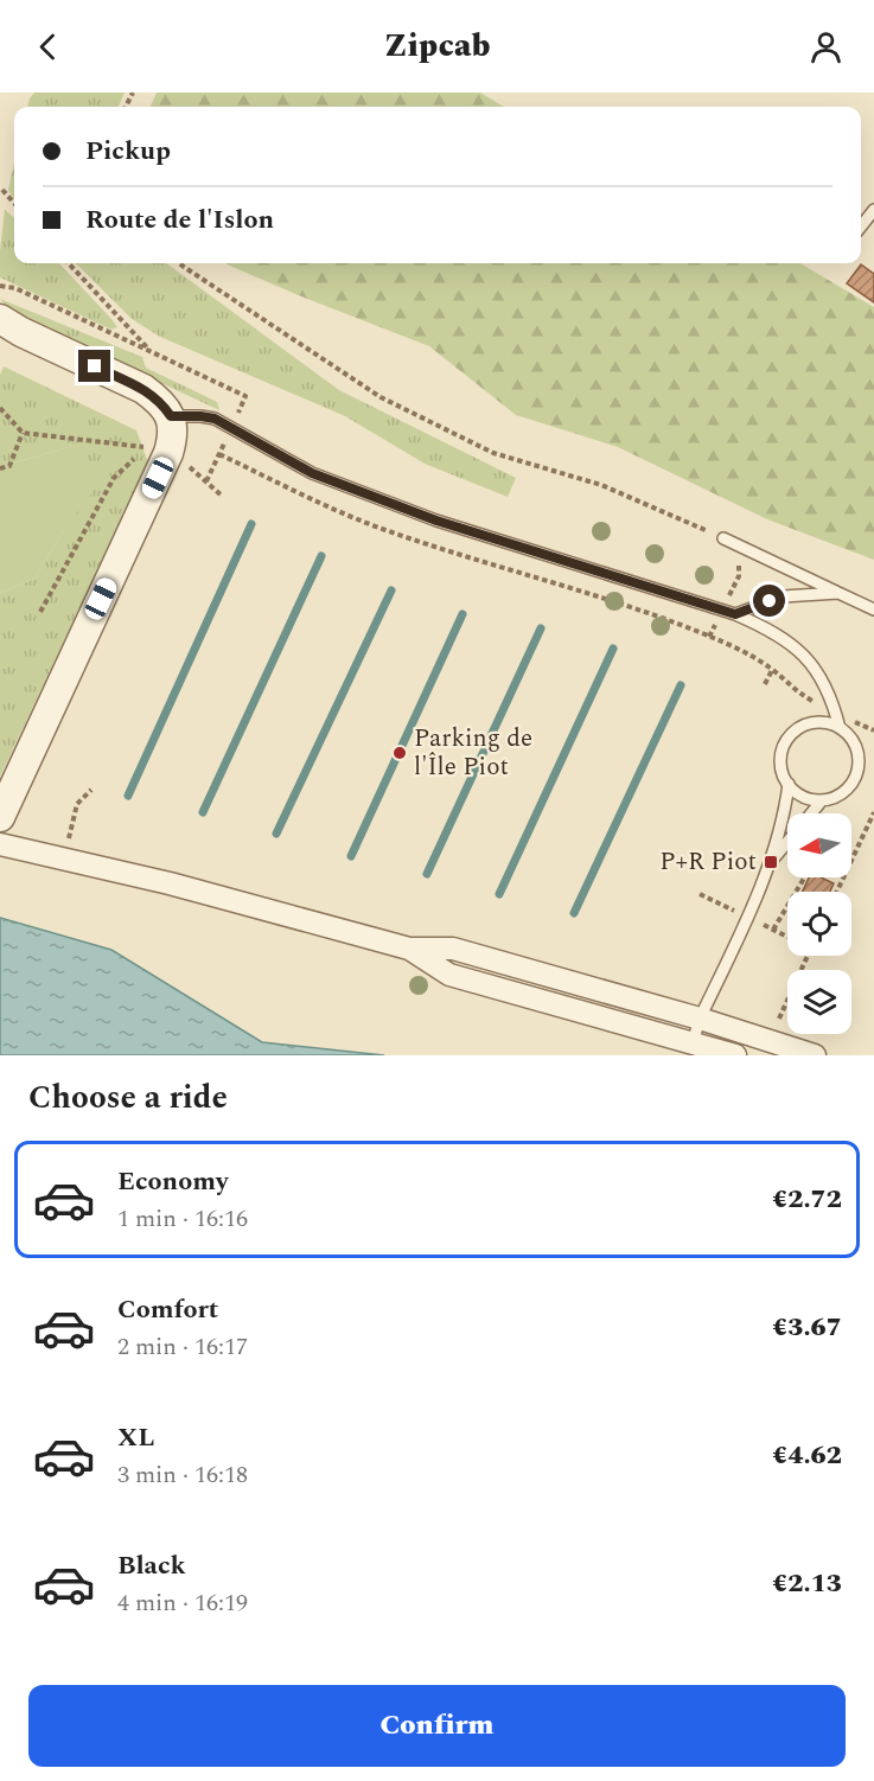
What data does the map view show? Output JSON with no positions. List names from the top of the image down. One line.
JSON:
{"places":{"other":["Parking de l'Île Piot"],"transit":["P+R Piot"]},"north":"left","page":{"header":"Zipcab","banner":["Pickup","Route de l'Islon"],"heading":"Choose a ride","list":[{"name":"Economy","note":"1 min · 16:16","value":"€2.72"},{"name":"Comfort","note":"2 min · 16:17","value":"€3.67"},{"name":"XL","note":"3 min · 16:18","value":"€4.62"},{"name":"Black","note":"4 min · 16:19","value":"€2.13"}],"buttons":"Confirm"}}
